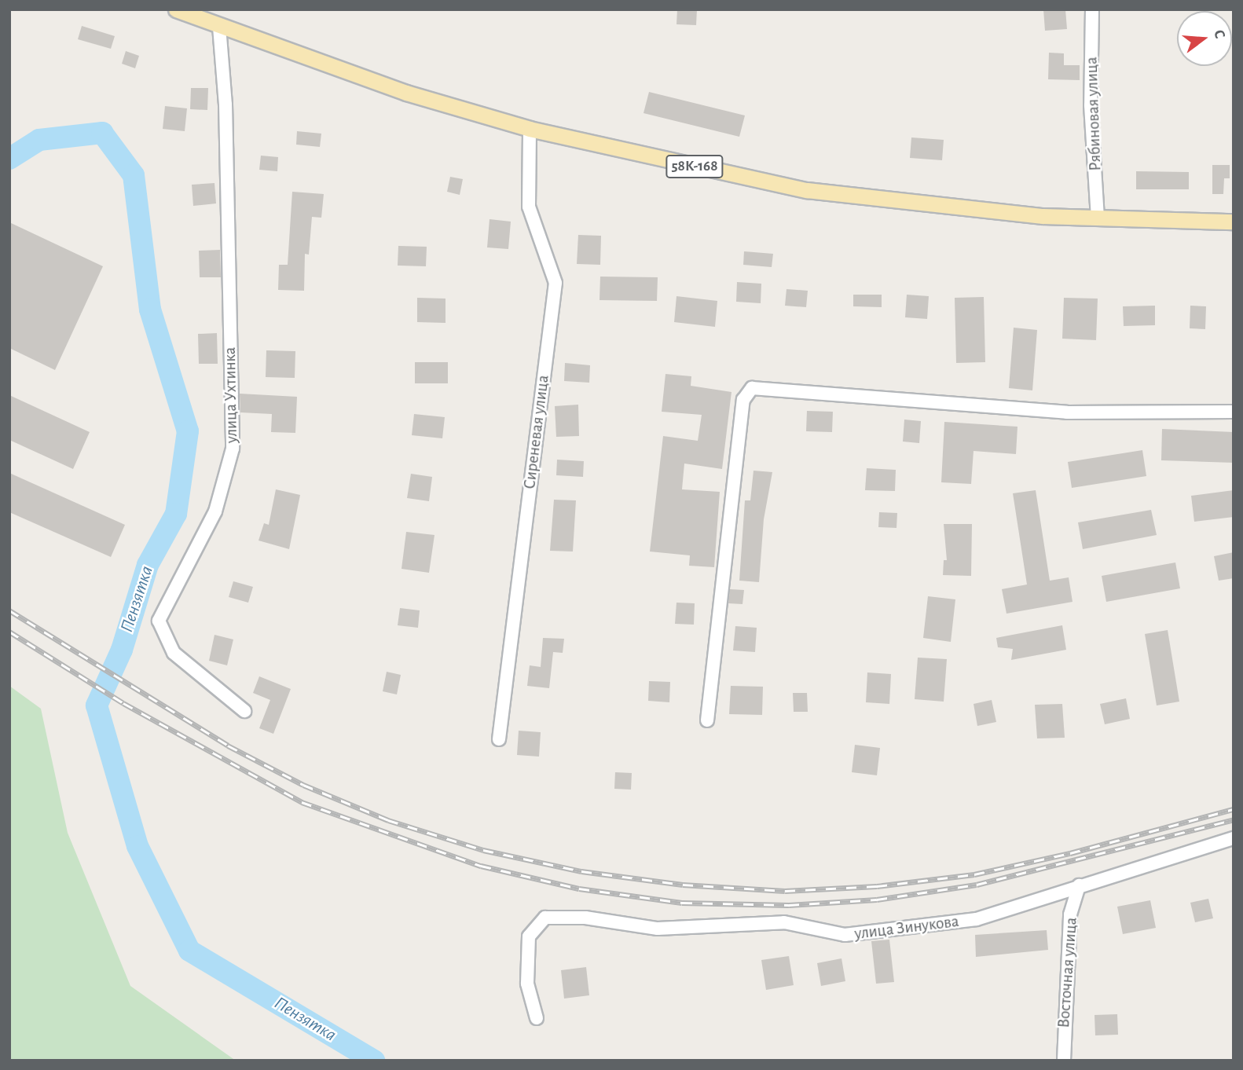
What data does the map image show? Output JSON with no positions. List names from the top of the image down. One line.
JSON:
{"streets":{"main road":["58К-168"],"street":["Рябиновая улица","улица Ухтинка","Сиреневая улица","улица Зинукова","Восточная улица"]},"crossings":[["Рябиновая улица","58К-168"],["58К-168","улица Ухтинка"],["58К-168","Сиреневая улица"],["улица Зинукова","Восточная улица"]],"water":["Пензятка"],"north":"right"}
